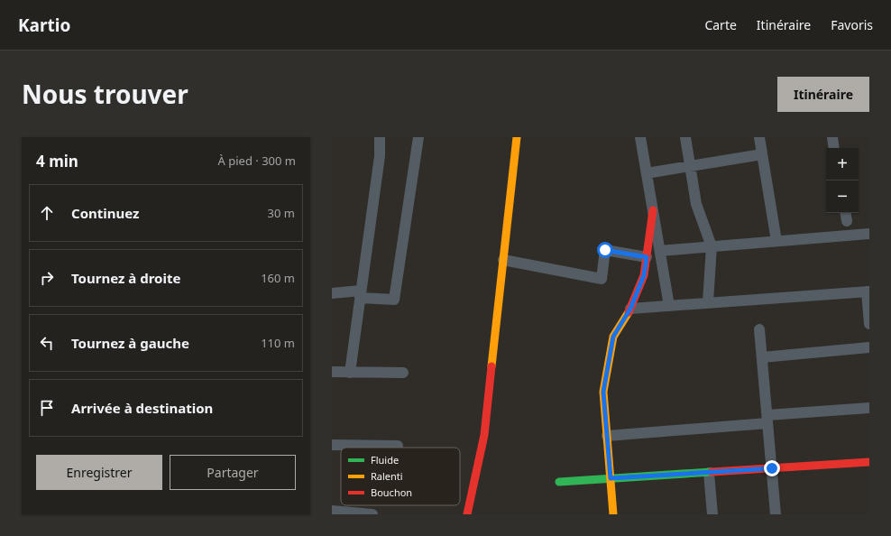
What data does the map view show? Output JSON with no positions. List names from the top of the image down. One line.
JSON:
{"legend":["Fluide","Ralenti","Bouchon"],"page":{"header":"Kartio","nav":["Carte","Itinéraire","Favoris"],"title":"Nous trouver","buttons":["Itinéraire",["Enregistrer","Partager"]],"heading":["4 min","À pied · 300 m"],"map_buttons":["+","−"],"list":[["Continuez","30 m"],["Tournez à droite","160 m"],["Tournez à gauche","110 m"],"Arrivée à destination"]}}
